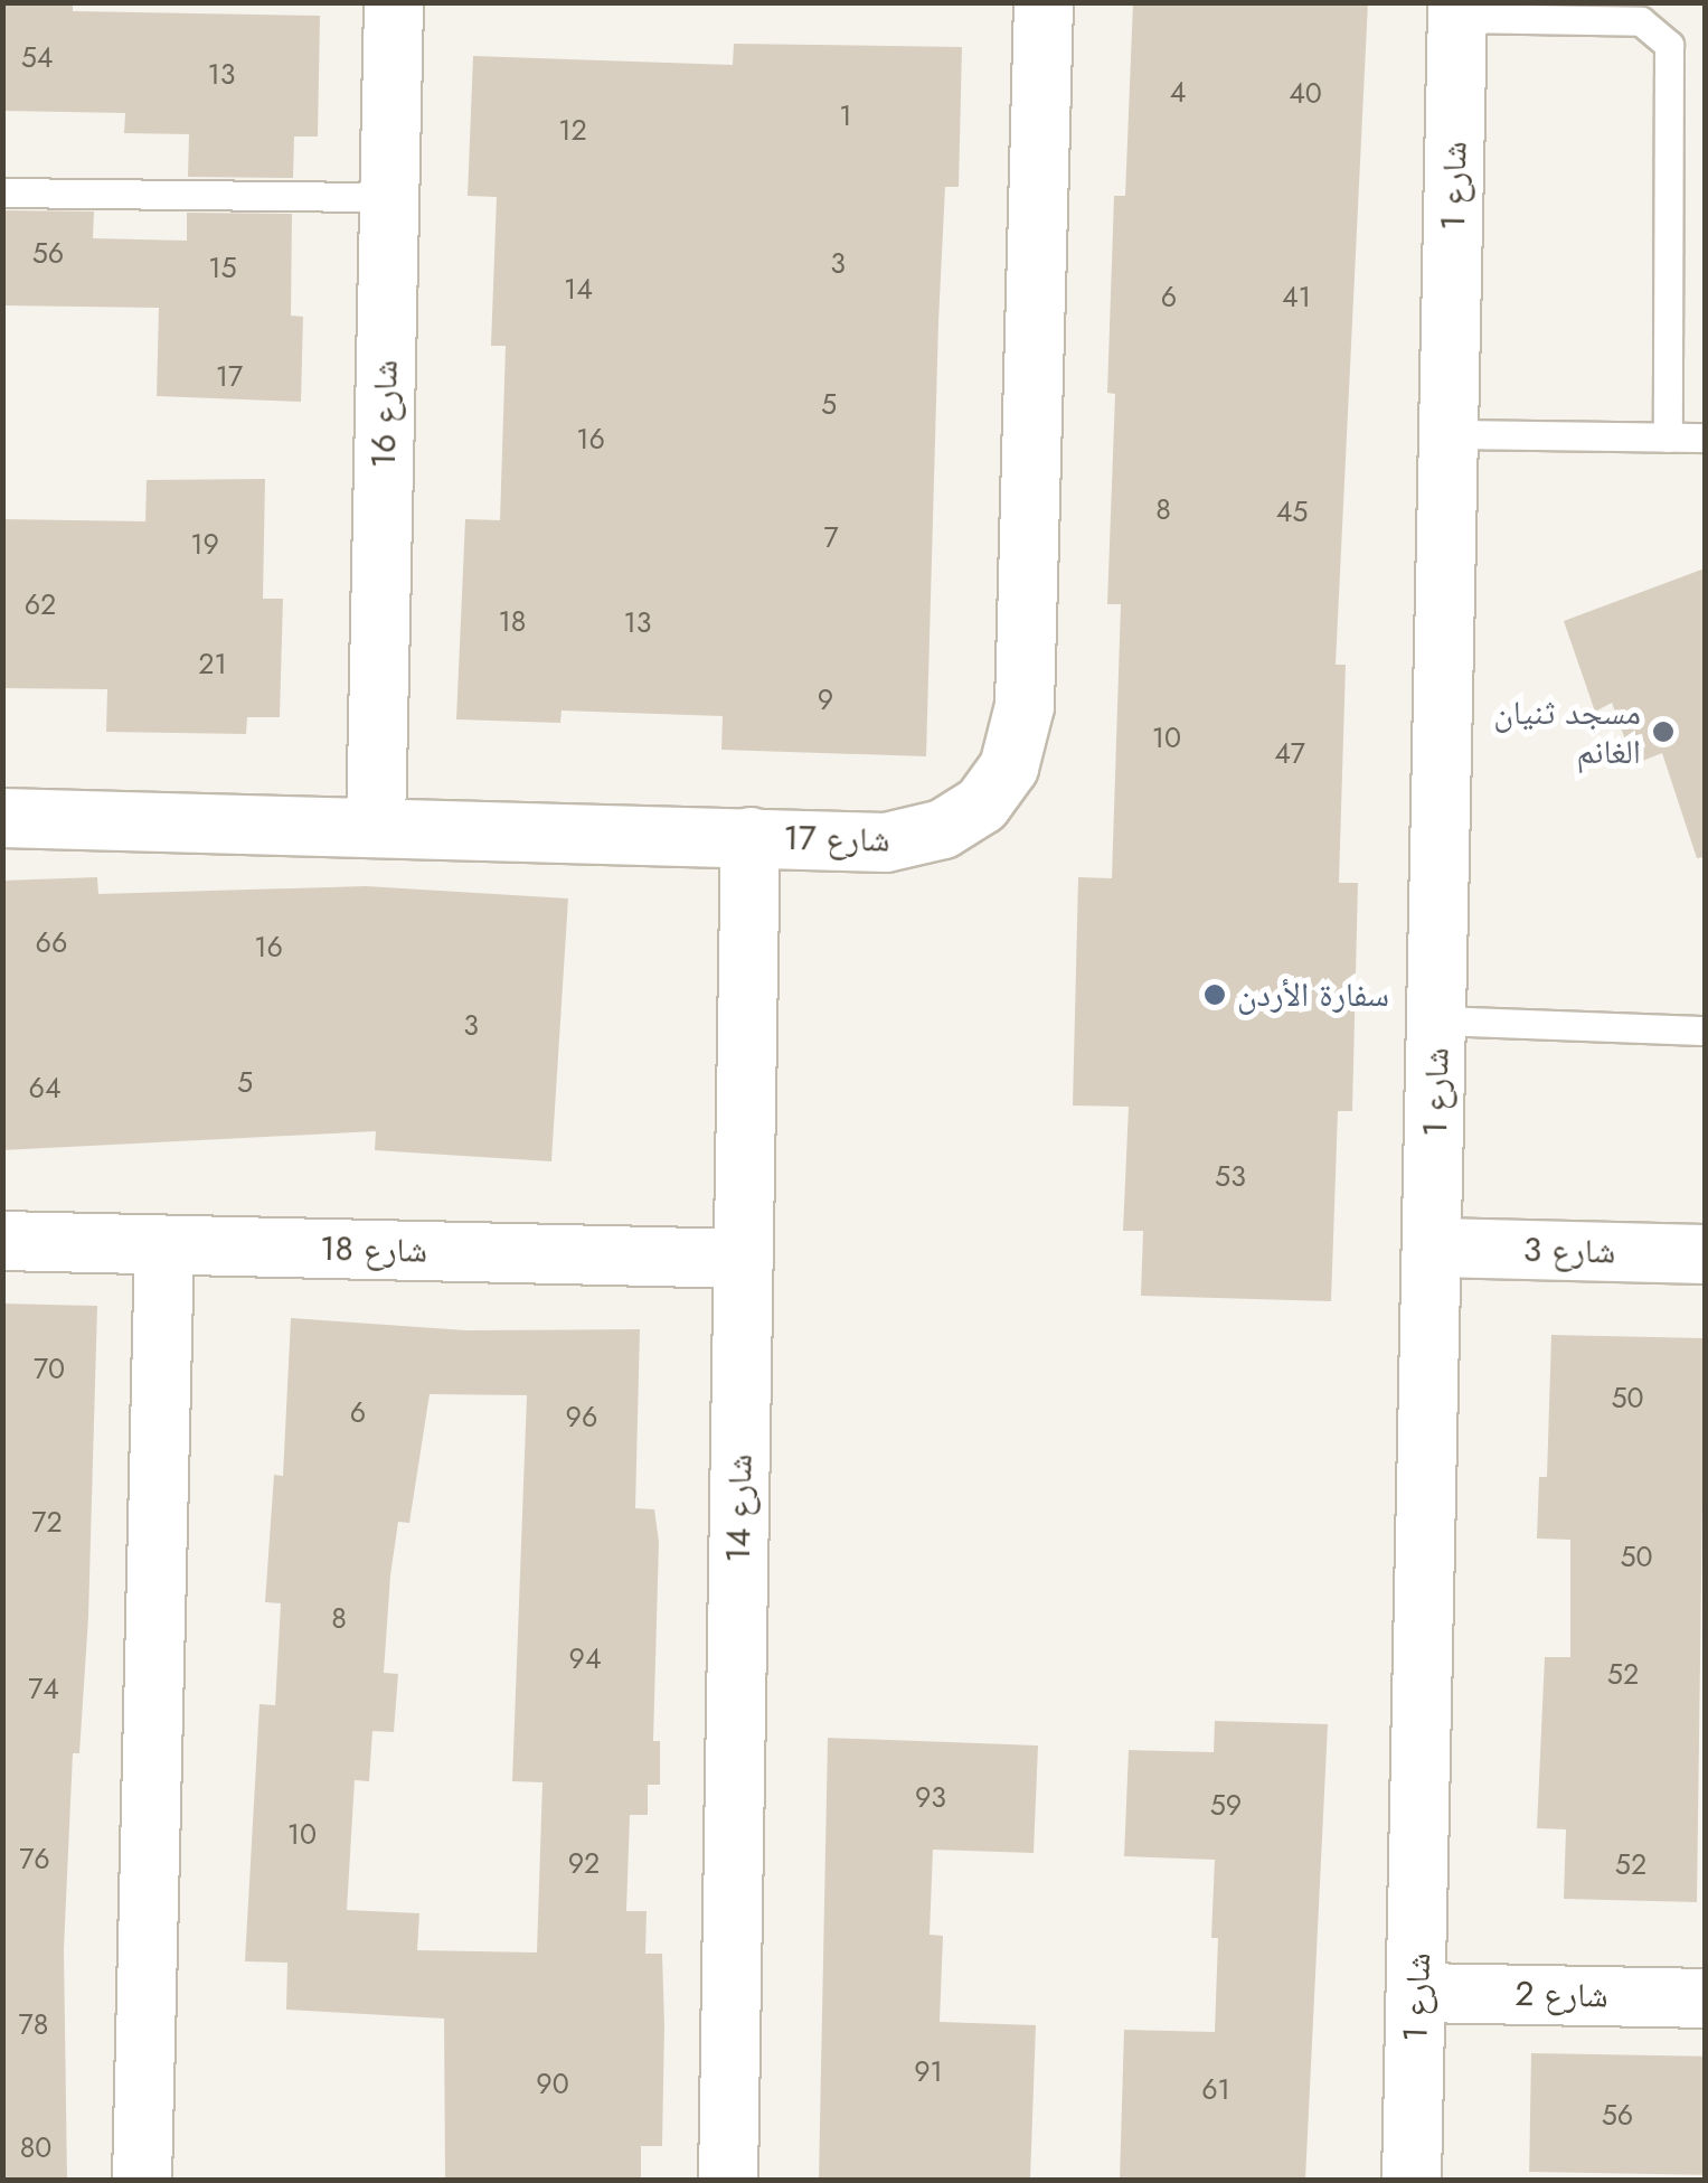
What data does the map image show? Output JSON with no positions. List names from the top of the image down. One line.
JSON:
{"streets":{"street":["شارع 1","شارع 16","شارع 17","شارع 18","شارع 3","شارع 14","شارع 2"]},"crossings":[["شارع 1","شارع 3"],["شارع 1","شارع 2"],["شارع 16","شارع 17"],["شارع 17","شارع 14"],["شارع 18","شارع 14"]],"places":["مسجد ثنيان الغانم","سفارة الأردن"],"house_numbers":["54","13","4","40","1","12","56","3","15","14","6","41","17","5","16","8","45","7","19","62","18","13","21","9","10","47","66","16","3","5","64","53","70","50","6","96","72","50","8","94","52","74","93","59","10","76","92","52","78","91","90","61","56","80"]}
